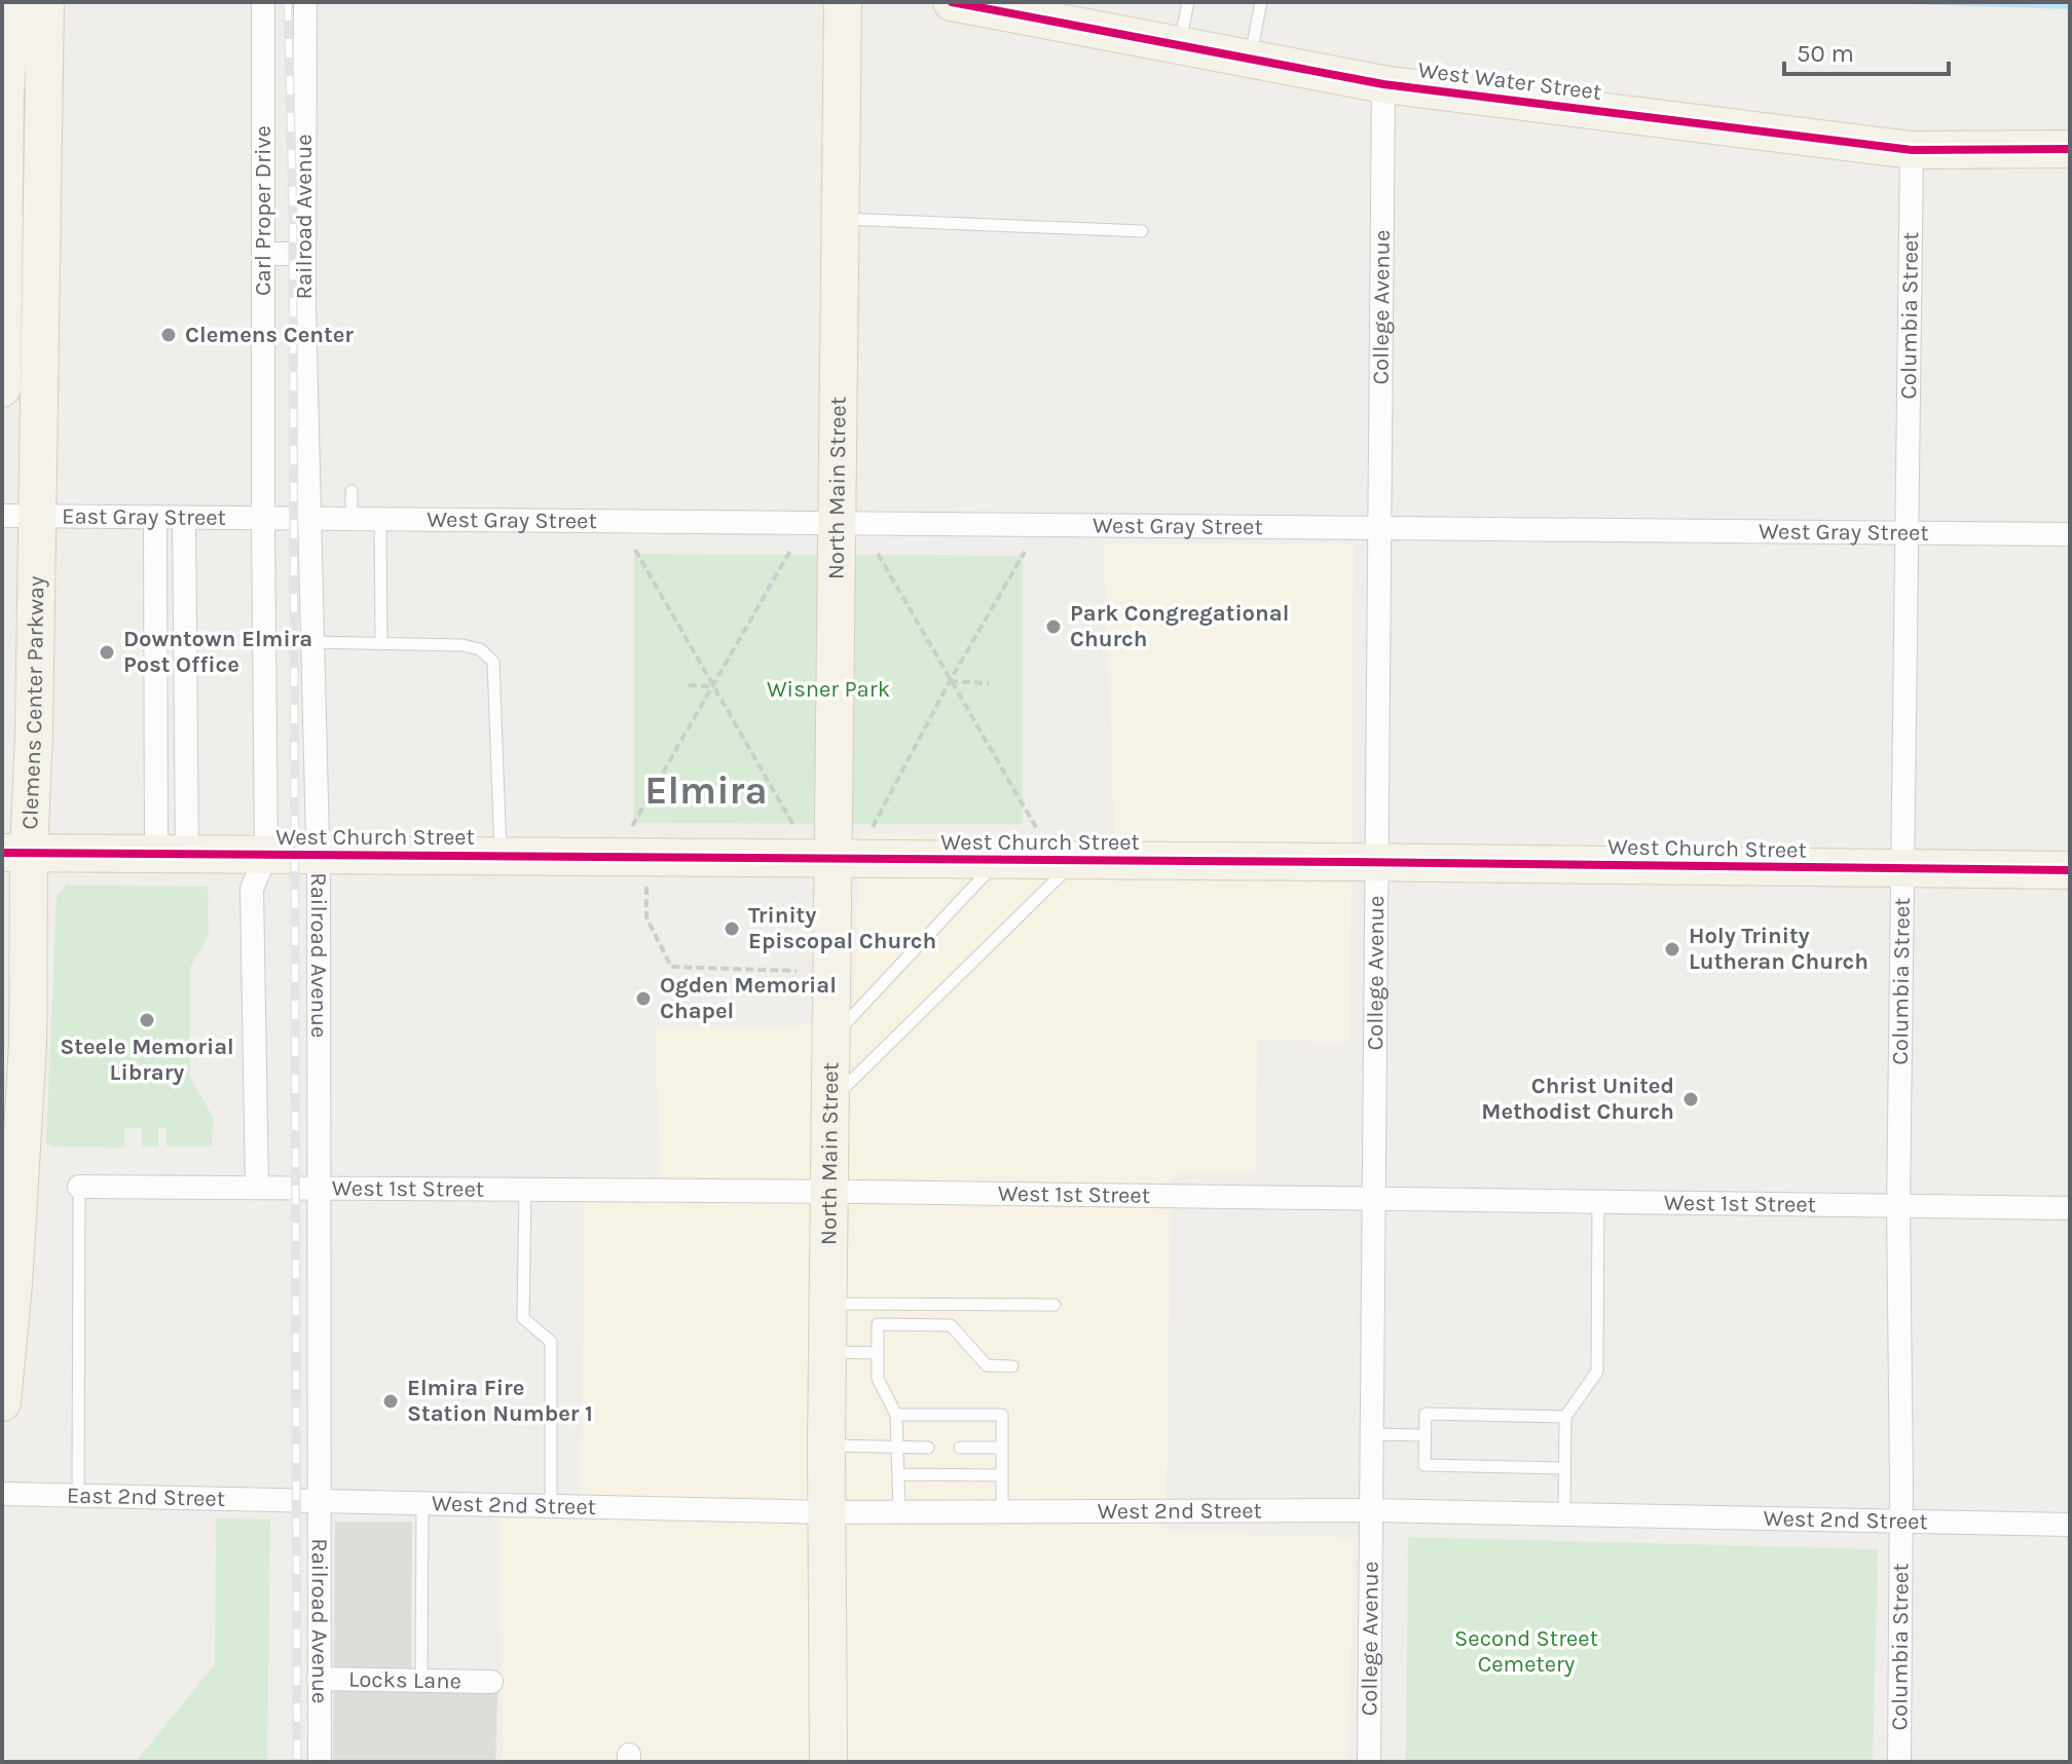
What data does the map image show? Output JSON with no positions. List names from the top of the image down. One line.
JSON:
{"streets":{"main road":["West Water Street","North Main Street","Clemens Center Parkway","West Church Street"],"street":["Carl Proper Drive","Railroad Avenue","College Avenue","Columbia Street","East Gray Street","West Gray Street","West 1st Street","East 2nd Street","West 2nd Street","Locks Lane"]},"crossings":[["West Water Street","College Avenue"],["West Water Street","Columbia Street"],["Carl Proper Drive","East Gray Street"],["Railroad Avenue","East Gray Street"],["Railroad Avenue","West Gray Street"],["Railroad Avenue","West Church Street"],["Railroad Avenue","West 1st Street"],["Railroad Avenue","West 2nd Street"],["Railroad Avenue","Locks Lane"],["College Avenue","West Gray Street"],["College Avenue","West Church Street"],["College Avenue","West 1st Street"],["College Avenue","West 2nd Street"],["Columbia Street","West Gray Street"],["Columbia Street","West Church Street"],["Columbia Street","West 1st Street"],["Columbia Street","West 2nd Street"],["North Main Street","West Gray Street"],["North Main Street","West Church Street"],["North Main Street","West 1st Street"],["North Main Street","West 2nd Street"],["East Gray Street","West Gray Street"],["East Gray Street","Clemens Center Parkway"],["Clemens Center Parkway","West Church Street"],["East 2nd Street","West 2nd Street"]],"districts":["Elmira"],"parks":["Wisner Park","Second Street Cemetery"],"places":["Clemens Center","Park Congregational Church","Downtown Elmira Post Office","Trinity Episcopal Church","Holy Trinity Lutheran Church","Ogden Memorial Chapel","Steele Memorial Library","Christ United Methodist Church","Elmira Fire Station Number 1"],"scale_bar":"50 m"}
